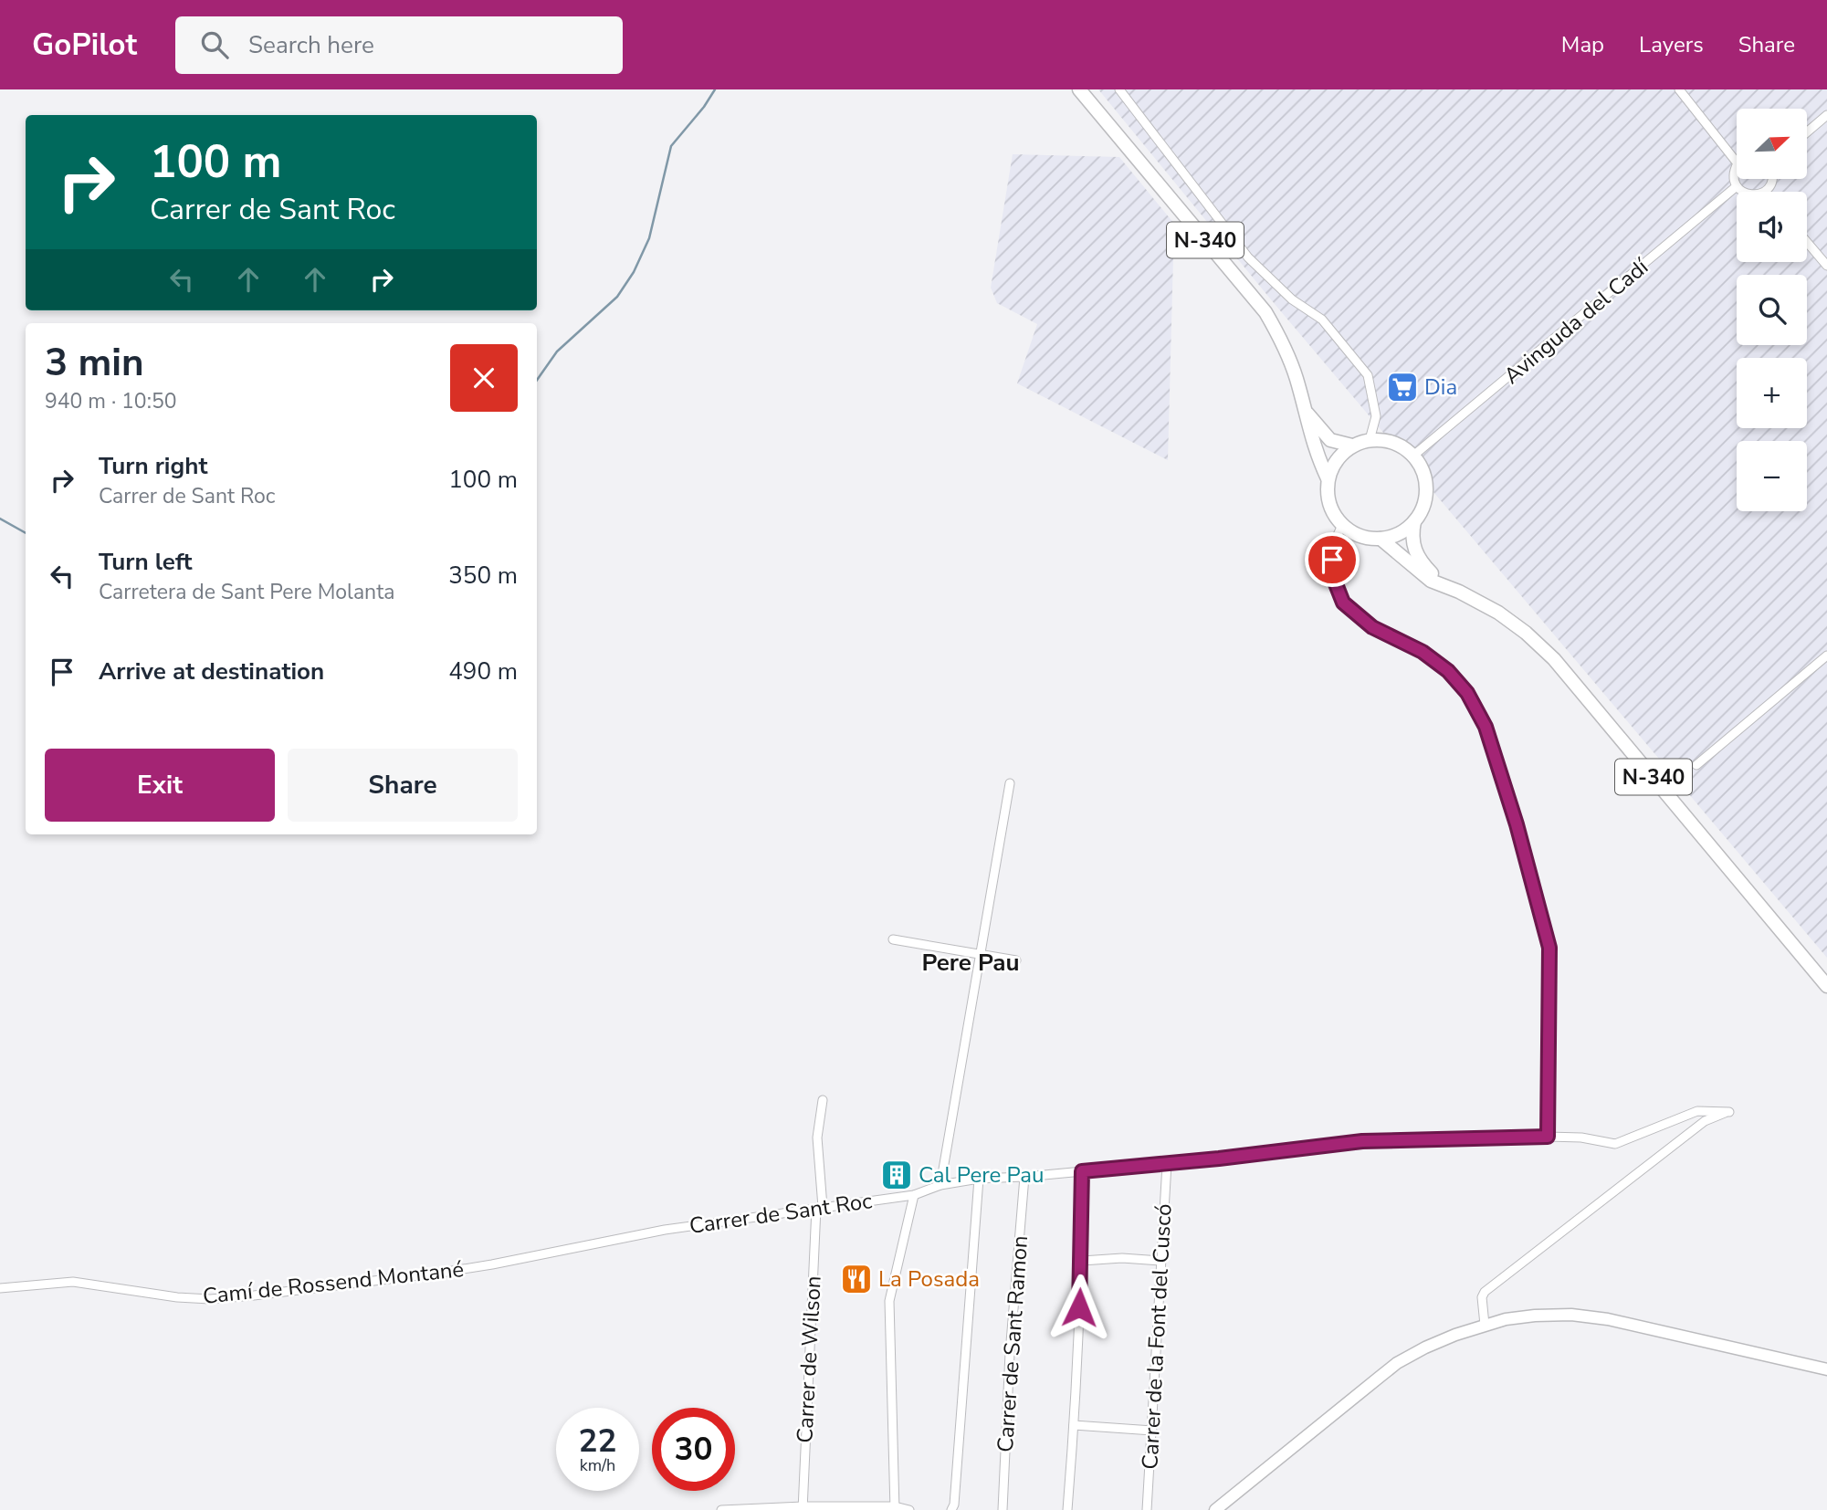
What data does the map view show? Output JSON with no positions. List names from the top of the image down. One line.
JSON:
{"streets":{"main road":["N-340"],"street":["Avinguda del Cadí","Carrer de Sant Roc","Camí de Rossend Montané","Carrer de la Font del Cuscó","Carrer de Sant Ramon","Carrer de Wilson"]},"crossings":[["N-340","Avinguda del Cadí"],["Carrer de Sant Roc","Camí de Rossend Montané"],["Carrer de Sant Roc","Carrer de la Font del Cuscó"],["Carrer de Sant Roc","Carrer de Sant Ramon"],["Carrer de Sant Roc","Carrer de Wilson"]],"districts":["Pere Pau"],"places":{"supermarket":["Dia"],"building":["Cal Pere Pau"],"restaurant":["La Posada"]},"north":"top right","page":{"header":"GoPilot","search":"Search here","nav":["Map","Layers","Share"],"map_buttons":["+","−"],"turn":["100 m","Carrer de Sant Roc"],"heading":["3 min","940 m · 10:50"],"list":[{"name":"Turn right","note":"Carrer de Sant Roc","value":"100 m"},{"name":"Turn left","note":"Carretera de Sant Pere Molanta","value":"350 m"},{"name":"Arrive at destination","value":"490 m"}],"buttons":["Exit","Share"],"speed":"22 km/h","limit":"30"}}
